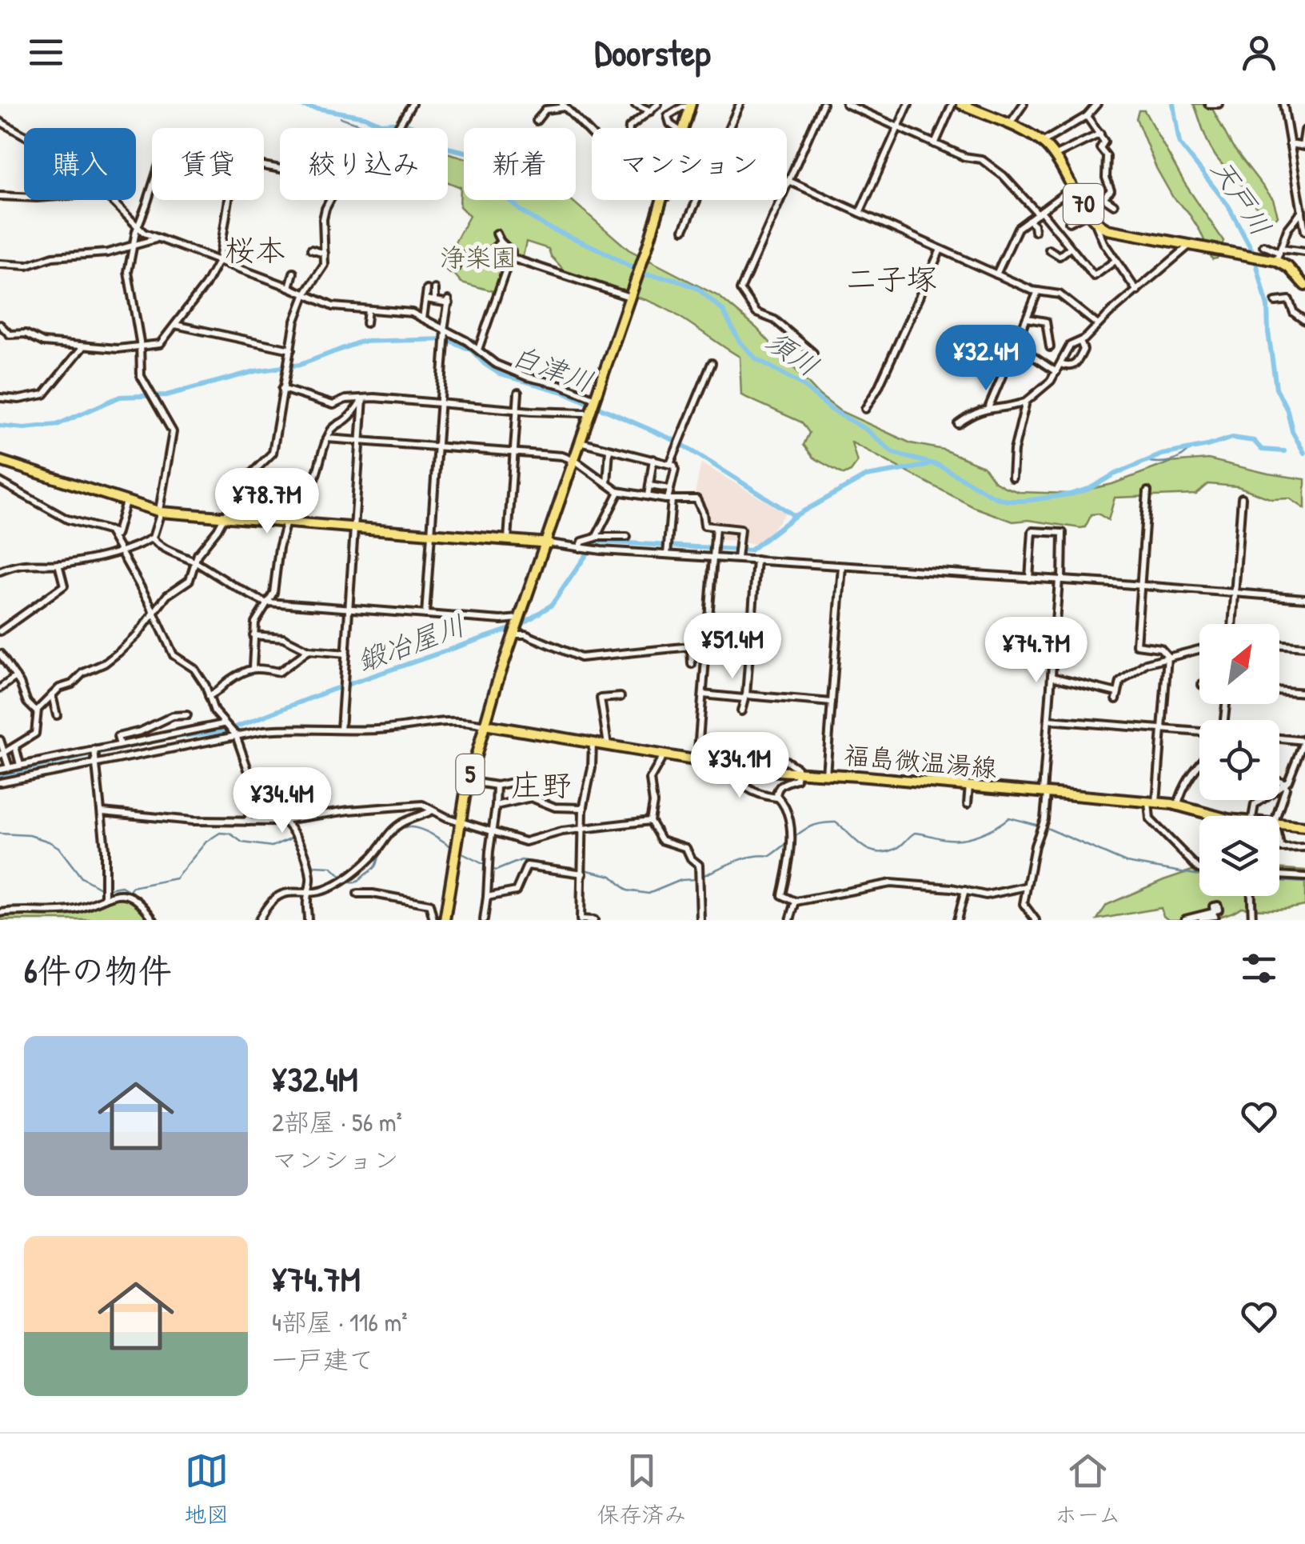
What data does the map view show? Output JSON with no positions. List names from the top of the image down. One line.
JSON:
{"streets":{"main road":["70","福島微温湯線","5"]},"crossings":[["福島微温湯線","5"]],"districts":["桜本","二子塚","庄野"],"water":["天戸川","須川","白津川","鍛冶屋川"],"parks":["浄楽園"],"north":"top right","page":{"header":"Doorstep","chip":["購入","賃貸","絞り込み","新着","マンション"],"price":["¥32.4M","¥78.7M","¥51.4M","¥74.7M","¥34.1M","¥34.4M"],"heading":"6件の物件","list":[{"name":"¥32.4M","note":"2部屋 · 56 m² · マンション"},{"name":"¥74.7M","note":"4部屋 · 116 m² · 一戸建て"}],"tabs":["地図","保存済み","ホーム"]}}
